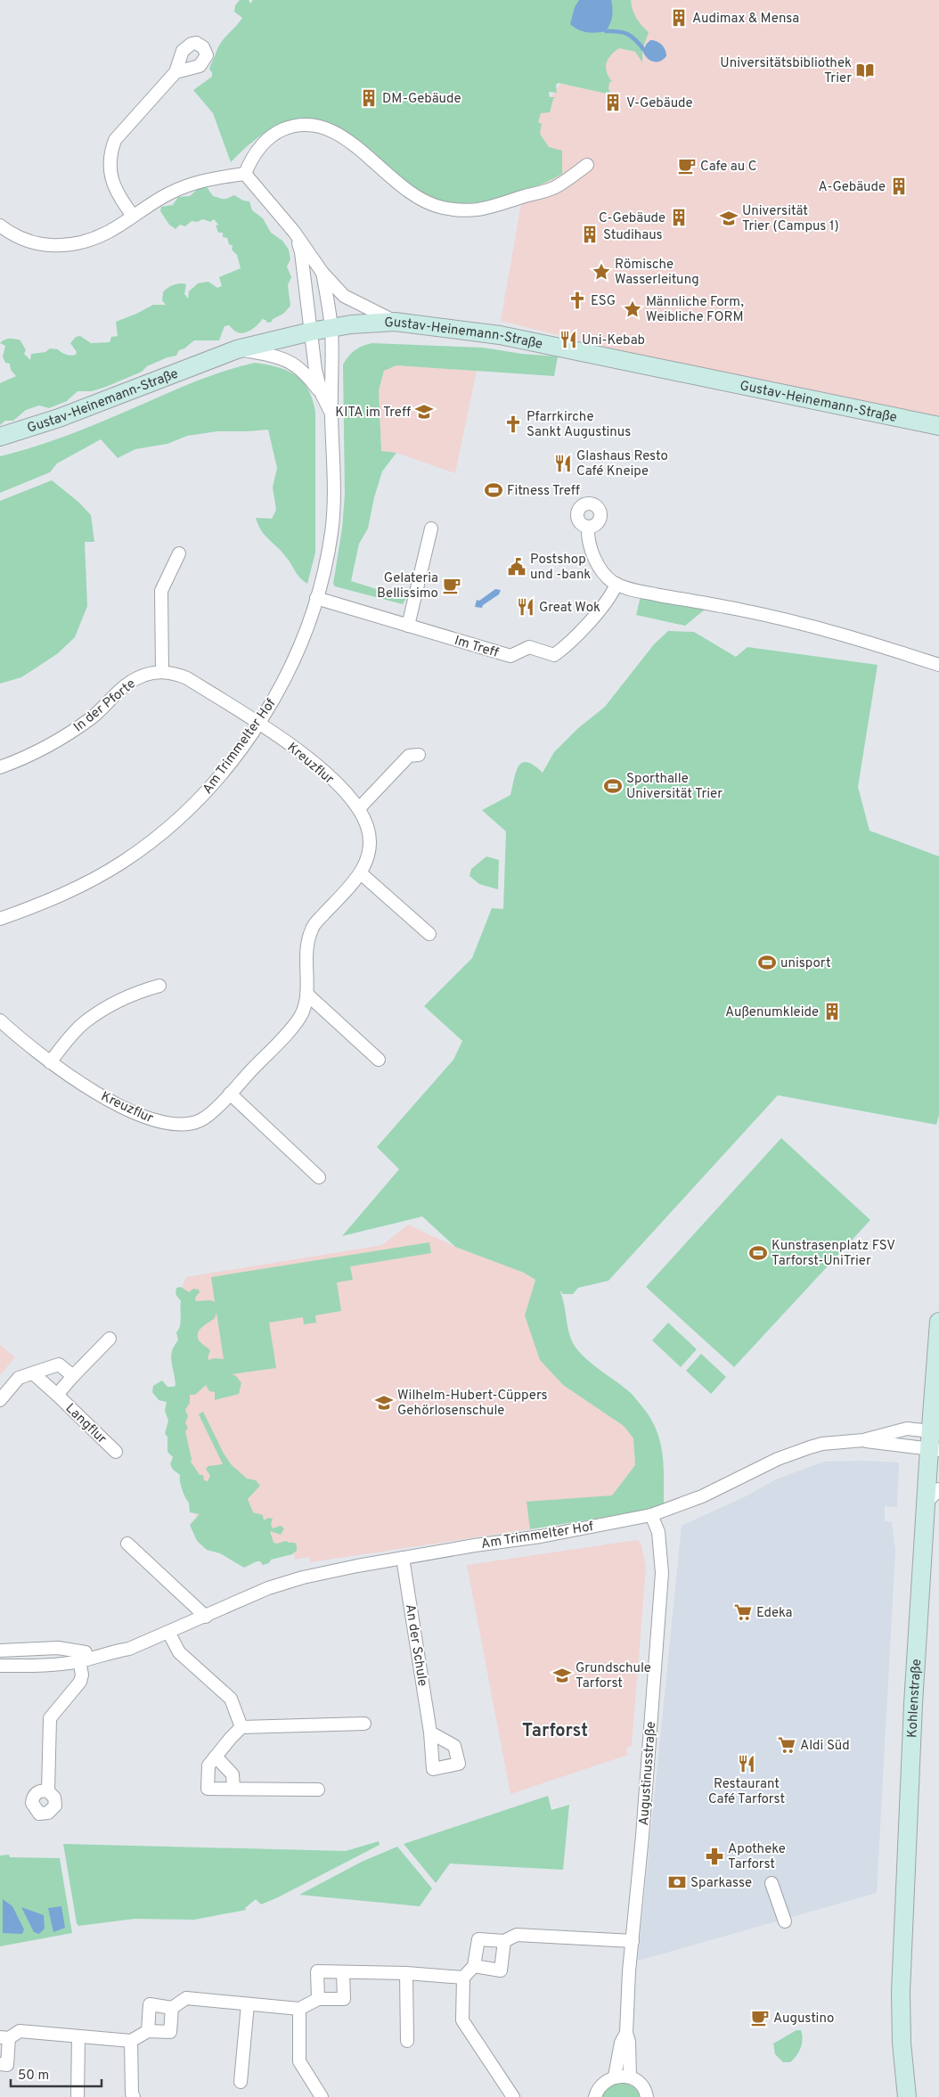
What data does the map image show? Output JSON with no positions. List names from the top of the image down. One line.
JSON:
{"streets":{"main road":["Gustav-Heinemann-Straße","Kohlenstraße"],"street":["Im Treff","In der Pforte","Am Trimmelter Hof","Kreuzflur","Langflur","An der Schule","Augustinusstraße"]},"crossings":[["Gustav-Heinemann-Straße","Am Trimmelter Hof"],["Im Treff","Am Trimmelter Hof"],["In der Pforte","Am Trimmelter Hof"],["In der Pforte","Kreuzflur"],["Am Trimmelter Hof","Kreuzflur"],["Am Trimmelter Hof","An der Schule"],["Am Trimmelter Hof","Kohlenstraße"],["Am Trimmelter Hof","Augustinusstraße"]],"districts":["Tarforst"],"places":{"building":["Audimax & Mensa","DM-Gebäude","V-Gebäude","A-Gebäude","C-Gebäude","Studihaus","Außenumkleide"],"library":["Universitätsbibliothek Trier"],"cafe":["Cafe au C","Gelateria Bellissimo","Augustino"],"school or university":["Universität Trier (Campus 1)","KITA im Treff","Wilhelm-Hubert-Cüppers Gehörlosenschule","Grundschule Tarforst"],"place":["Römische Wasserleitung","Männliche Form, Weibliche FORM"],"church":["ESG","Pfarrkirche Sankt Augustinus"],"restaurant":["Uni-Kebab","Glashaus Resto Café Kneipe","Great Wok","Restaurant Café Tarforst"],"sports":["Fitness Treff","Sporthalle Universität Trier","unisport","Kunstrasenplatz FSV Tarforst-UniTrier"],"public building":["Postshop und -bank"],"supermarket":["Edeka","Aldi Süd"],"pharmacy":["Apotheke Tarforst"],"bank":["Sparkasse"]},"scale_bar":"50 m"}
